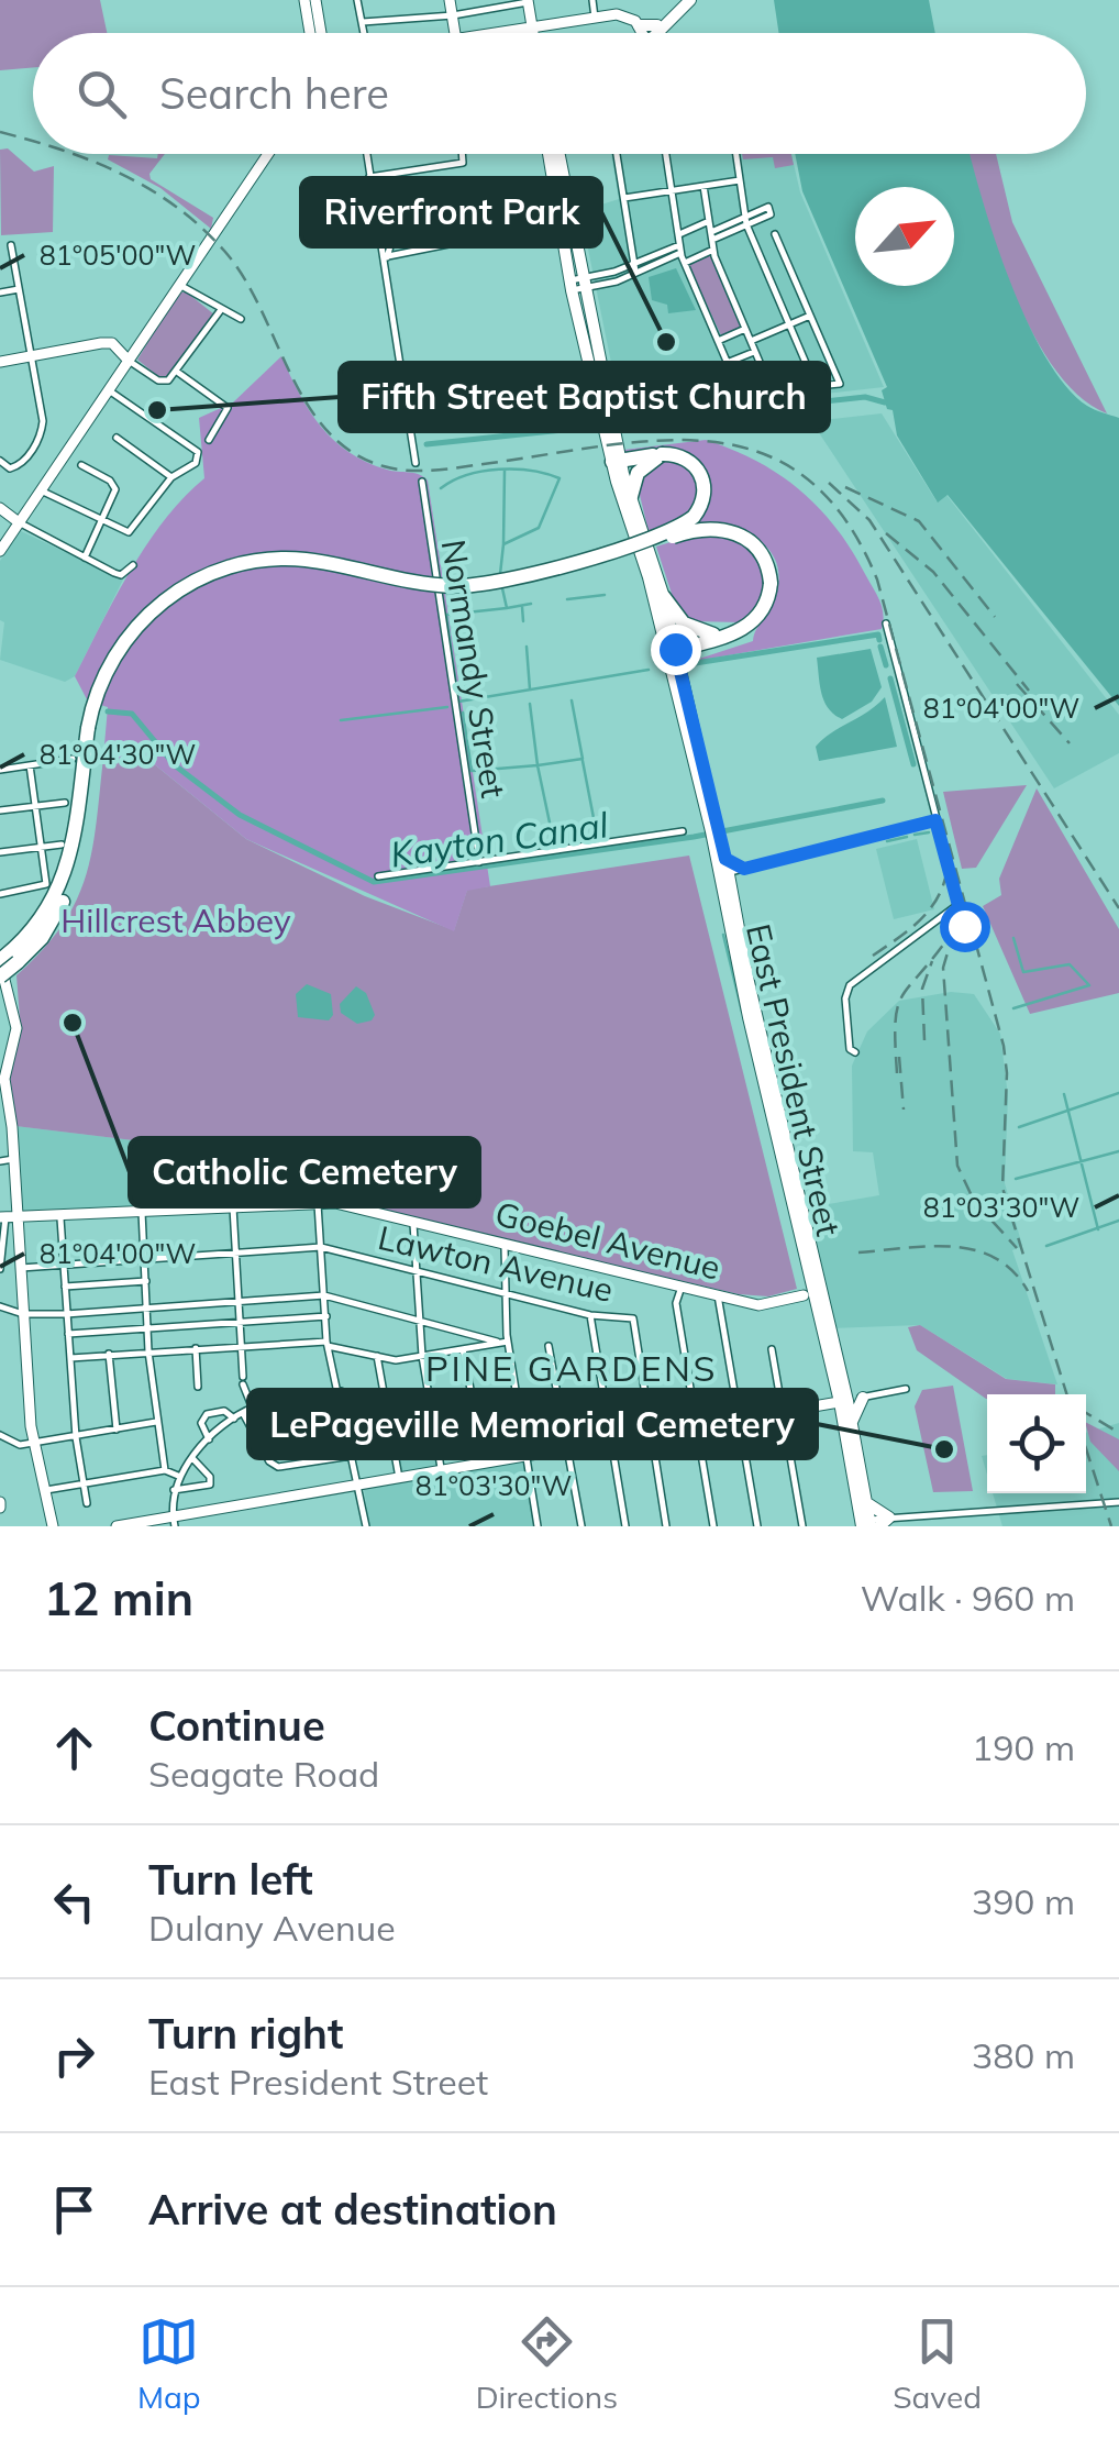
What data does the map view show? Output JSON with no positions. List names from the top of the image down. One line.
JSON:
{"streets":{"main road":["East President Street","Goebel Avenue"],"street":["Normandy Street","Lawton Avenue"]},"crossings":[["East President Street","Goebel Avenue"]],"districts":["PINE GARDENS"],"water":["Kayton Canal"],"parks":["Hillcrest Abbey"],"places":["Riverfront Park","Fifth Street Baptist Church","Catholic Cemetery","LePageville Memorial Cemetery"],"north":"top right","page":{"search":"Search here","heading":["12 min","Walk · 960 m"],"list":[["Continue","Seagate Road","190 m"],["Turn left","Dulany Avenue","390 m"],["Turn right","East President Street","380 m"],"Arrive at destination"],"nav":["Map","Directions","Saved"]},"coordinates":["81°05'00\"W","81°04'00\"W","81°04'30\"W","81°03'30\"W"]}
